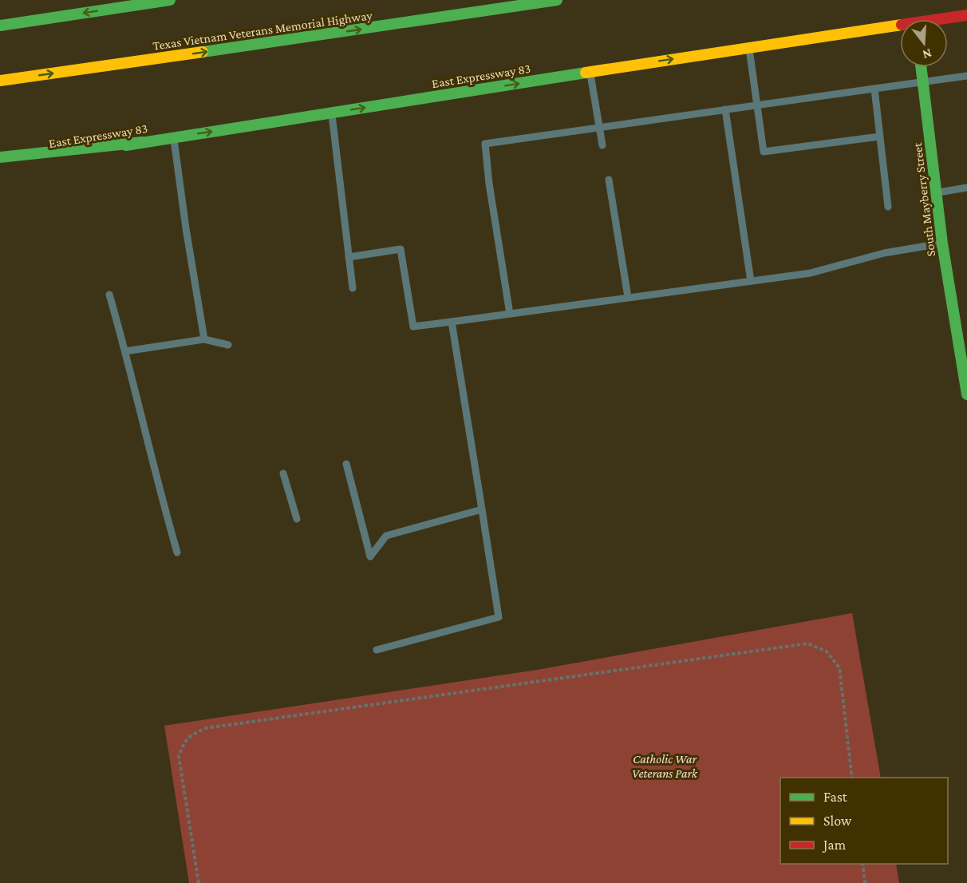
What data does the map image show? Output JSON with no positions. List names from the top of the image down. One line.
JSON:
{"streets":{"main road":["Texas Vietnam Veterans Memorial Highway","East Expressway 83","South Mayberry Street"]},"one_way":["East Expressway 83"],"parks":["Catholic War Veterans Park"],"legend":["Fast","Slow","Jam"],"north":"bottom"}
